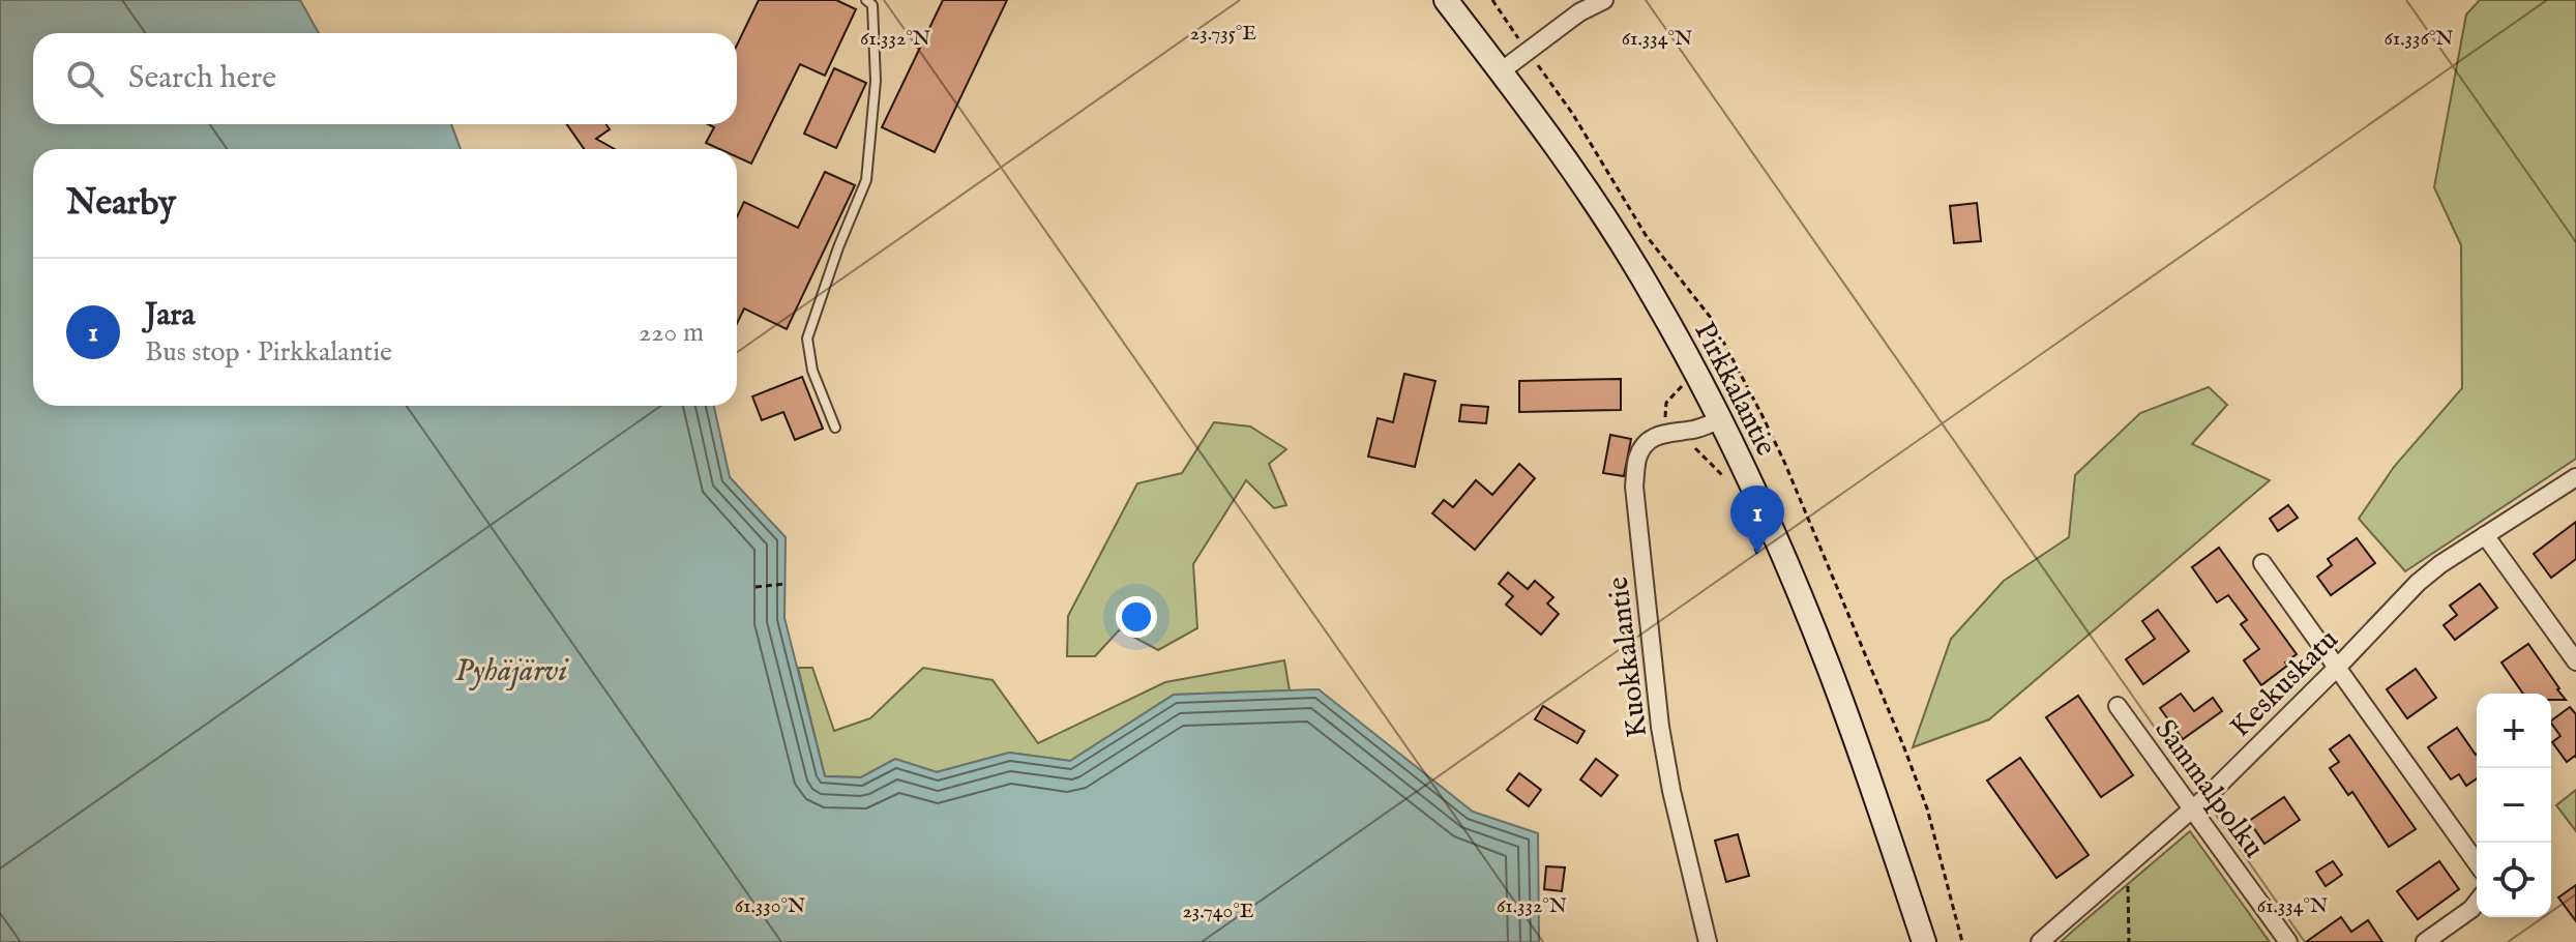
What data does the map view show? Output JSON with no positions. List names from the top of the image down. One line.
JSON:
{"streets":{"street":["Pirkkalantie","Kuokkalantie","Keskuskatu","Sammalpolku"]},"crossings":[["Pirkkalantie","Kuokkalantie"],["Keskuskatu","Sammalpolku"]],"water":["Pyhäjärvi"],"page":{"search":"Search here","heading":"Nearby","list":[{"mark":"1","name":"Jara","note":"Bus stop · Pirkkalantie","value":"220 m"}],"pins":"1","map_buttons":["+","−"]},"coordinates":["23.735°E","61.336°N","61.332°N","61.334°N","61.330°N","23.740°E"]}
